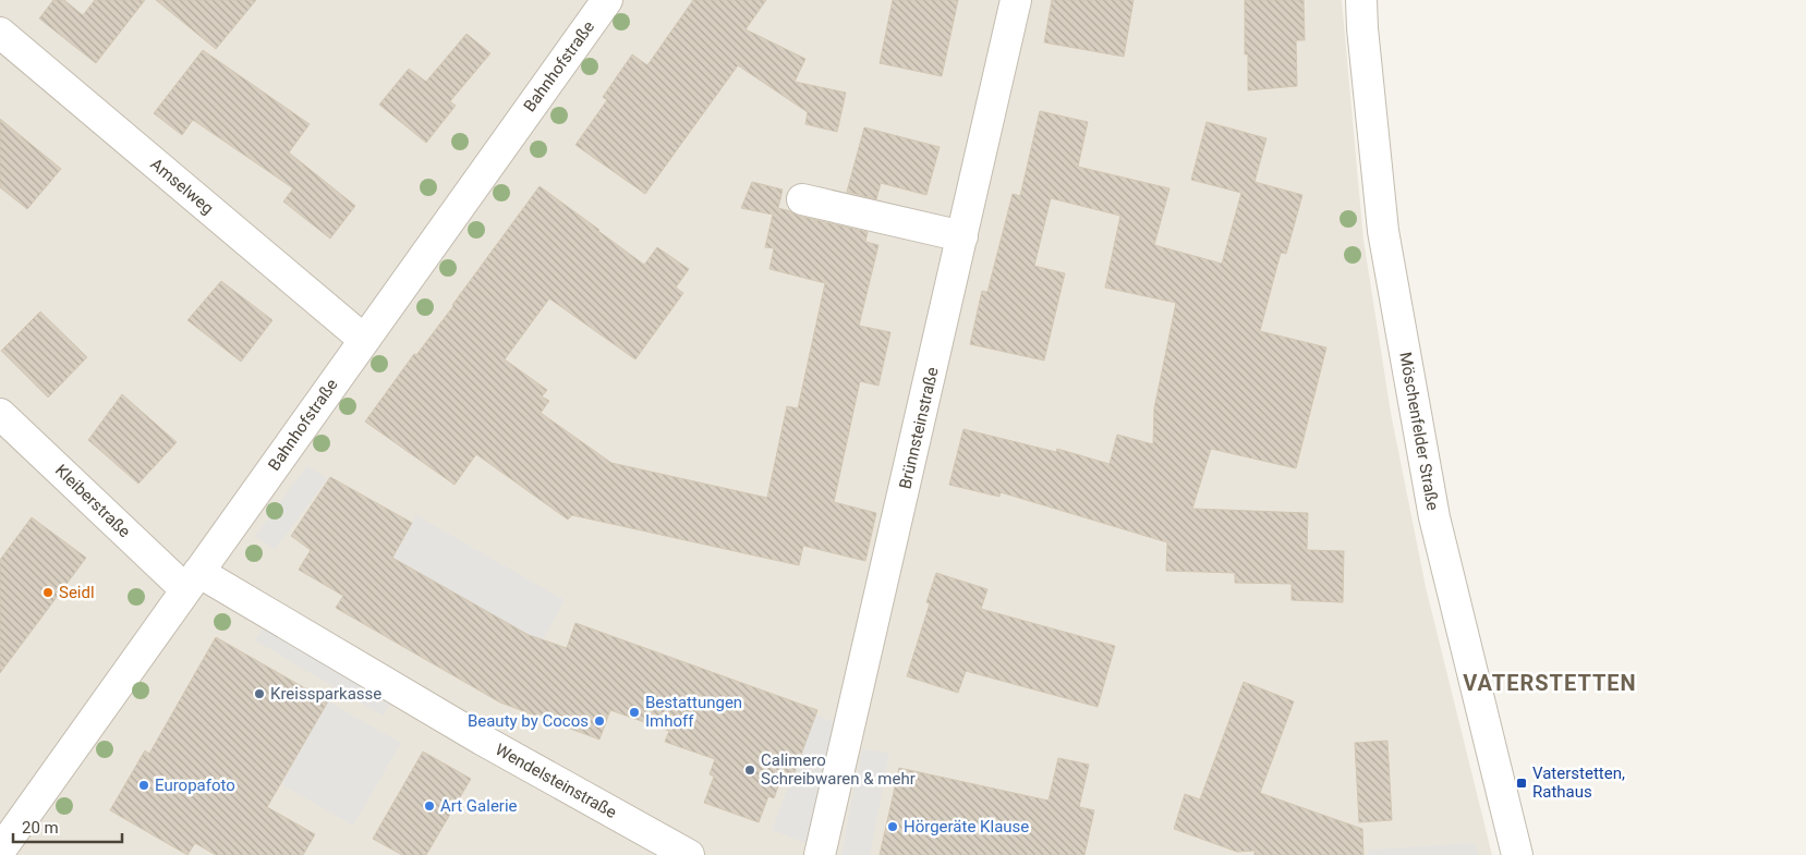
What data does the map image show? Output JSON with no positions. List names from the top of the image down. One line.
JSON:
{"streets":{"street":["Bahnhofstraße","Amselweg","Brünnsteinstraße","Möschenfelder Straße","Kleiberstraße","Wendelsteinstraße"]},"crossings":[["Bahnhofstraße","Amselweg"],["Bahnhofstraße","Kleiberstraße"],["Bahnhofstraße","Wendelsteinstraße"],["Kleiberstraße","Wendelsteinstraße"]],"districts":["VATERSTETTEN"],"places":{"other":["Seidl","Kreissparkasse","Bestattungen Imhoff","Beauty by Cocos","Calimero Schreibwaren & mehr","Europafoto","Art Galerie","Hörgeräte Klause"],"transit":["Vaterstetten, Rathaus"]},"scale_bar":"20 m"}
